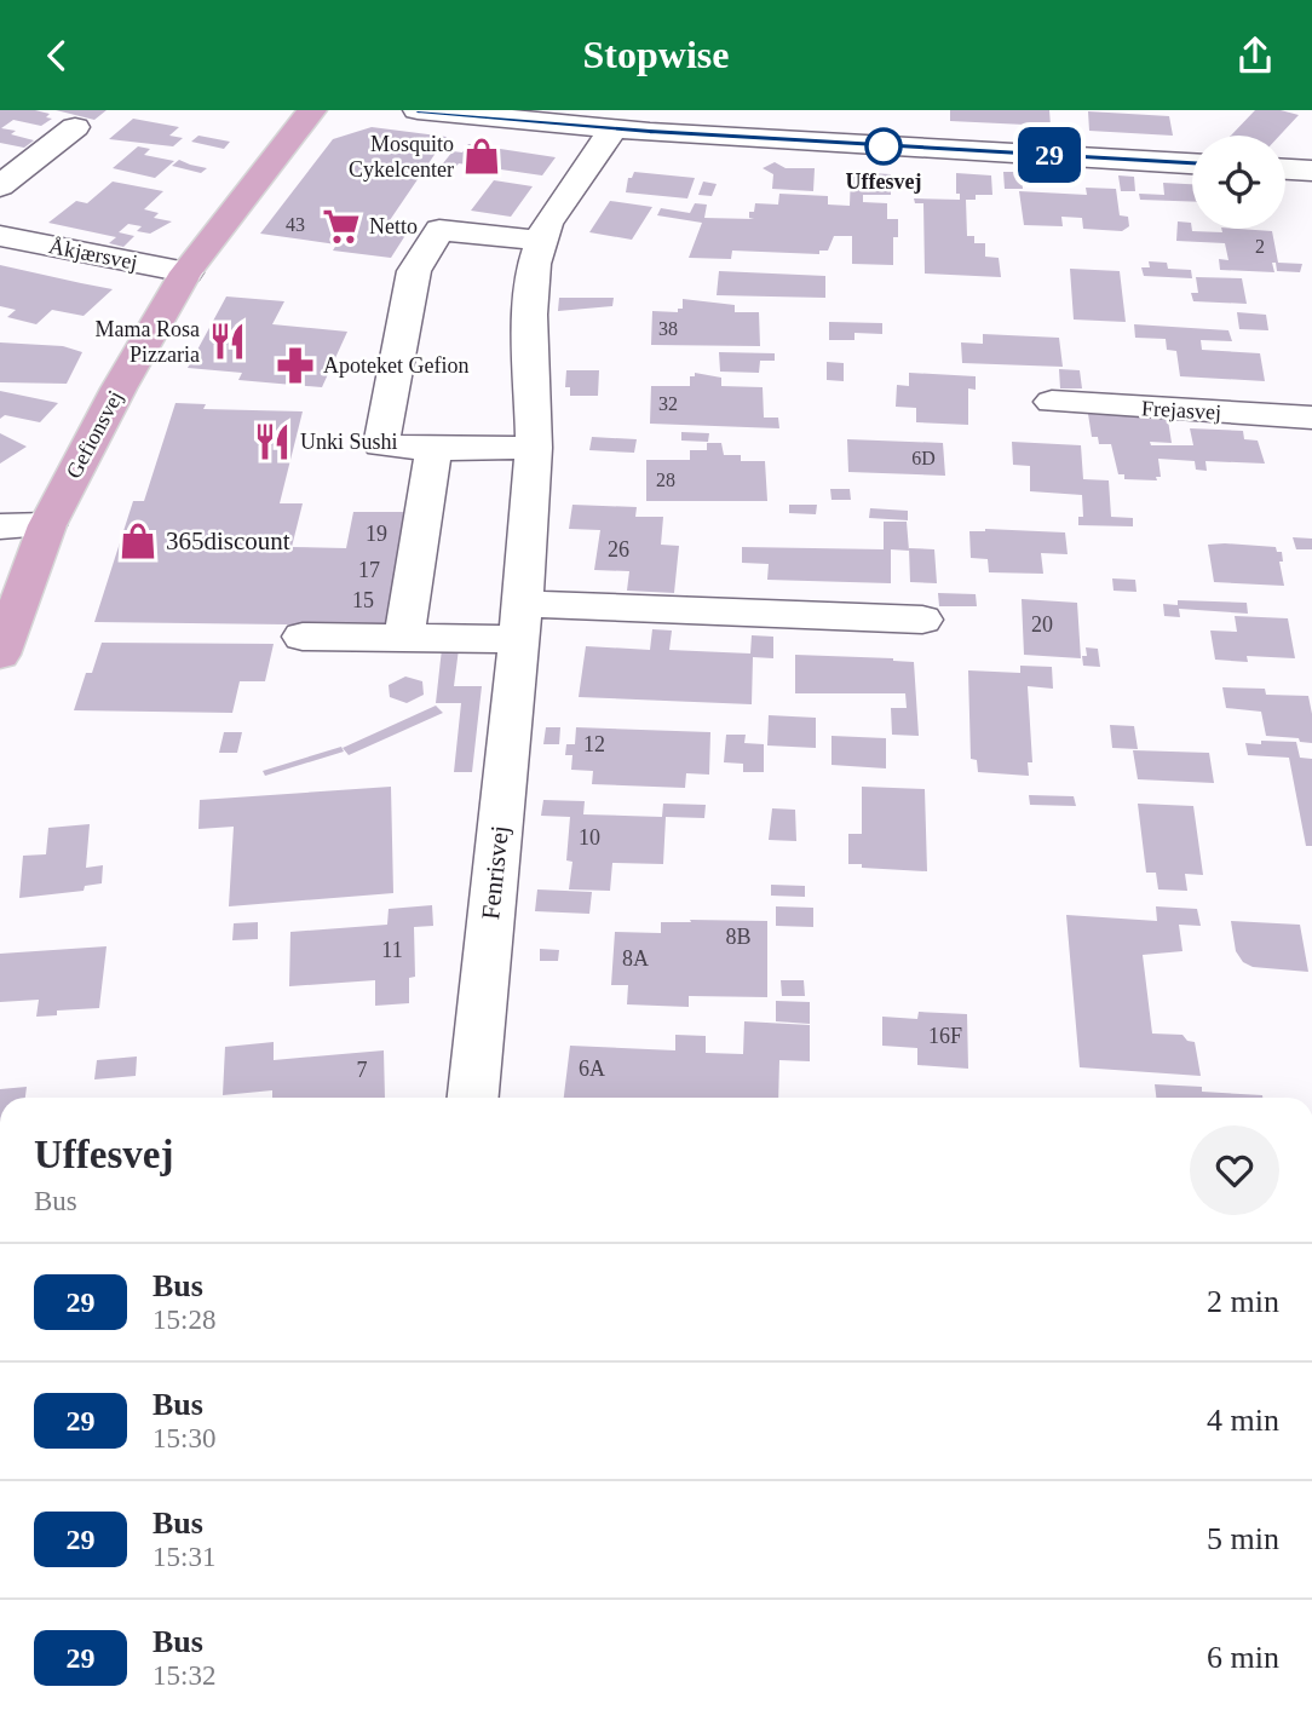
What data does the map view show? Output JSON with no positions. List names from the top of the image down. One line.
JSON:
{"streets":{"main road":["Gefionsvej"],"street":["Åkjærsvej","Frejasvej","Fenrisvej"]},"crossings":[["Åkjærsvej","Gefionsvej"]],"places":{"other":["Uffesvej"],"shop":["Mosquito Cykelcenter","365discount"],"supermarket":["Netto"],"restaurant":["Mama Rosa Pizzaria","Unki Sushi"],"pharmacy":["Apoteket Gefion"]},"lines":["bus line 29"],"house_numbers":["43","2","38","32","6D","28","19","26","17","15","20","12","10","8B","11","8A","16F","6A","7"],"page":{"header":"Stopwise","on_map":"29","heading":["Uffesvej","Bus"],"list":[{"mark":"29","name":"Bus","note":"15:28","value":"2 min"},{"mark":"29","name":"Bus","note":"15:30","value":"4 min"},{"mark":"29","name":"Bus","note":"15:31","value":"5 min"},{"mark":"29","name":"Bus","note":"15:32","value":"6 min"}]}}
